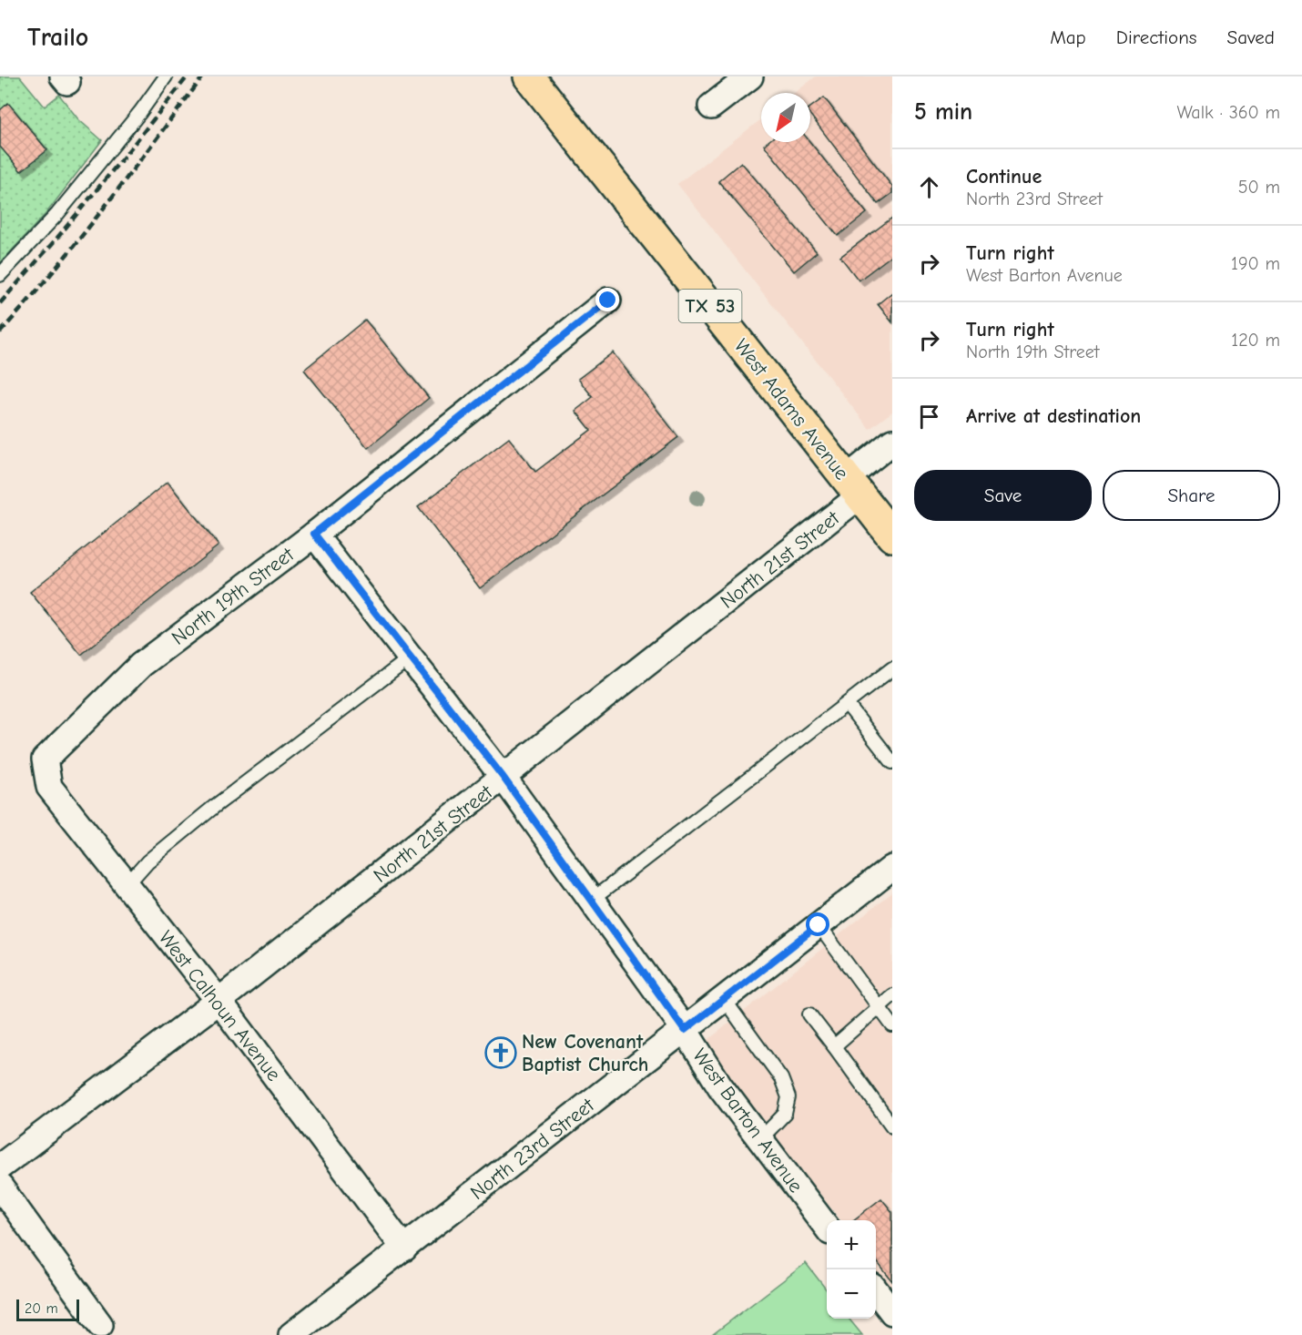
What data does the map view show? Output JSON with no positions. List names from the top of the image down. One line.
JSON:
{"streets":{"main road":["TX 53","West Adams Avenue"],"street":["North 21st Street","North 19th Street","West Calhoun Avenue","West Barton Avenue","North 23rd Street"]},"crossings":[["West Adams Avenue","North 21st Street"],["North 21st Street","West Calhoun Avenue"],["North 21st Street","West Barton Avenue"],["North 19th Street","West Calhoun Avenue"],["North 19th Street","West Barton Avenue"],["West Calhoun Avenue","North 23rd Street"],["West Barton Avenue","North 23rd Street"]],"places":{"church":["New Covenant Baptist Church"]},"scale_bar":"20 m","north":"bottom left","page":{"header":"Trailo","nav":["Map","Directions","Saved"],"heading":["5 min","Walk · 360 m"],"list":[["Continue","North 23rd Street","50 m"],["Turn right","West Barton Avenue","190 m"],["Turn right","North 19th Street","120 m"],"Arrive at destination"],"buttons":["Save","Share"],"map_buttons":["+","−"],"scale":"20 m"}}
